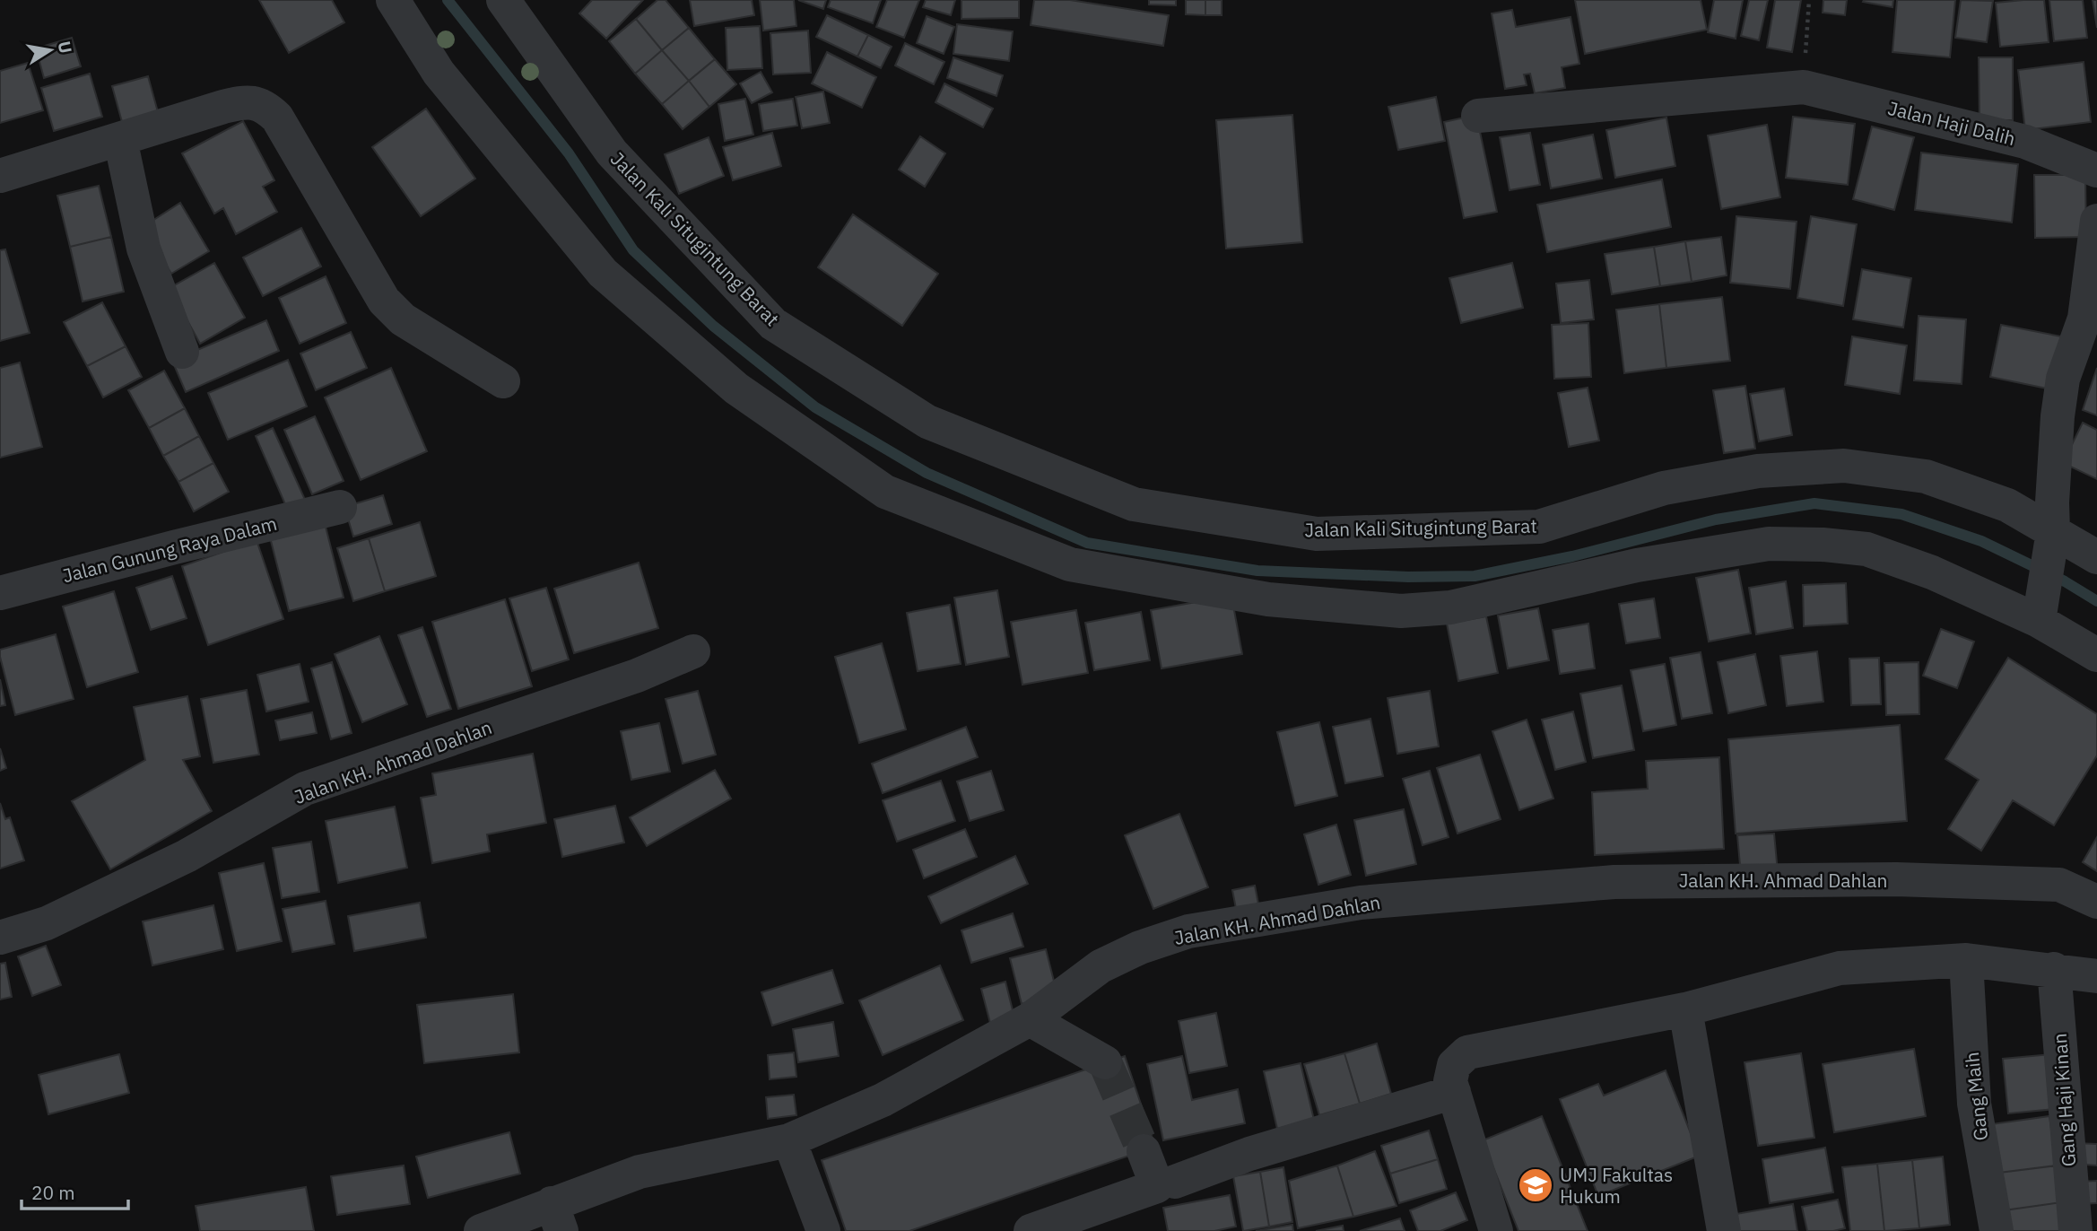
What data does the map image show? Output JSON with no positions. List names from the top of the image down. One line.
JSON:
{"streets":{"street":["Jalan Haji Dalih","Jalan Kali Situgintung Barat","Jalan Gunung Raya Dalam","Jalan KH. Ahmad Dahlan","Gang Maih","Gang Haji Kinan"]},"places":{"school or university":["UMJ Fakultas Hukum"]},"scale_bar":"20 m","north":"right"}
